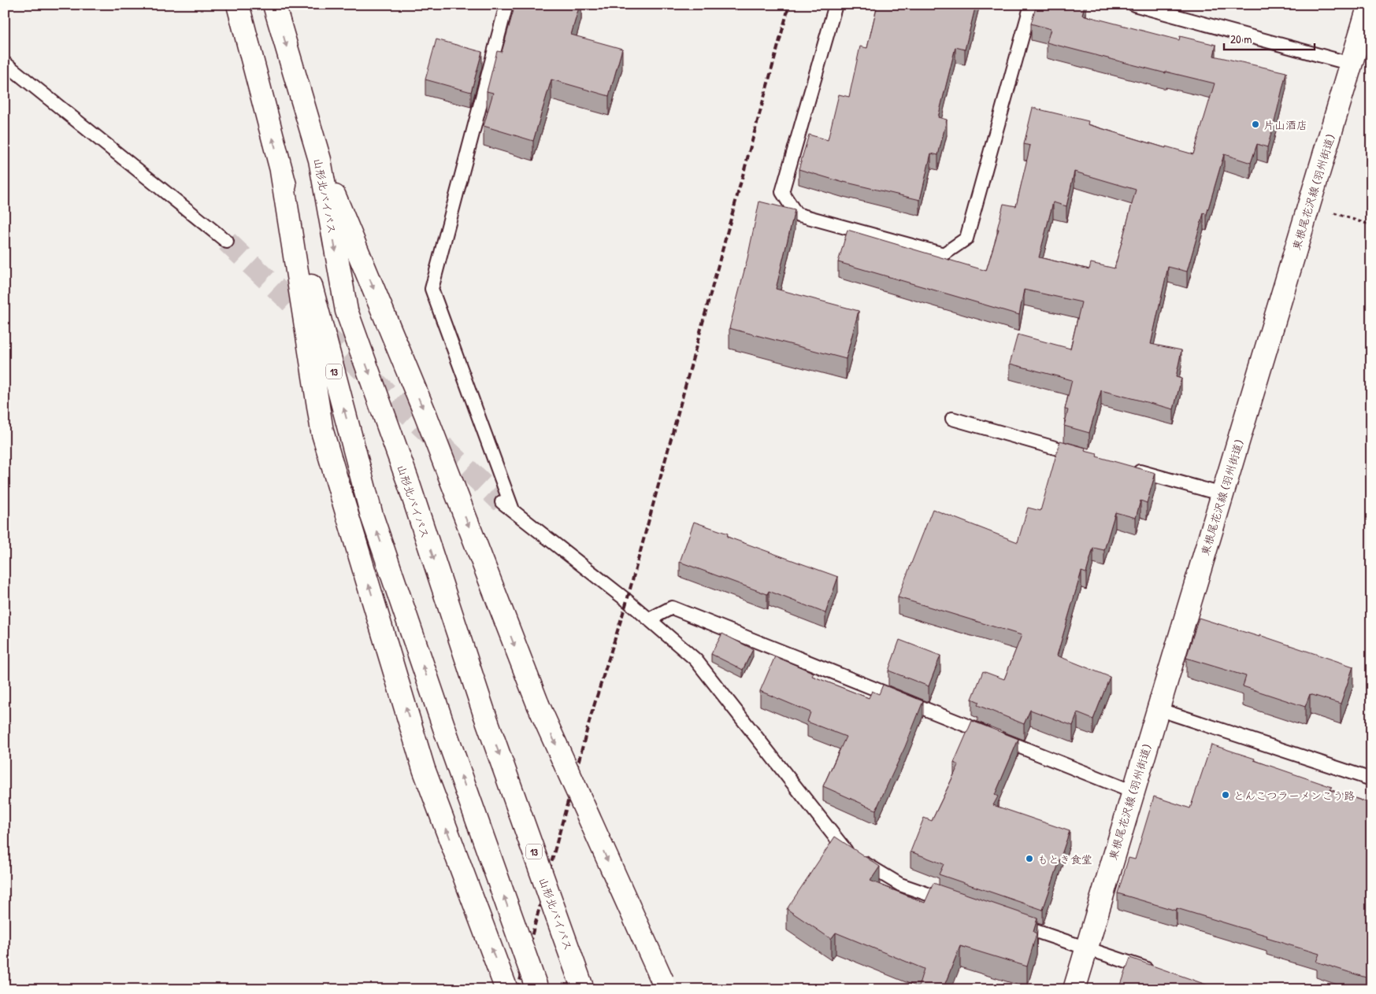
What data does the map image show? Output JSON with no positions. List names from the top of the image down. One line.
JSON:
{"streets":{"main road":["東根尾花沢線 (羽州街道)","山形北バイパス","13"]},"places":["片山酒店","とんこつラーメンこう路","もとき食堂"],"scale_bar":"20 m"}
